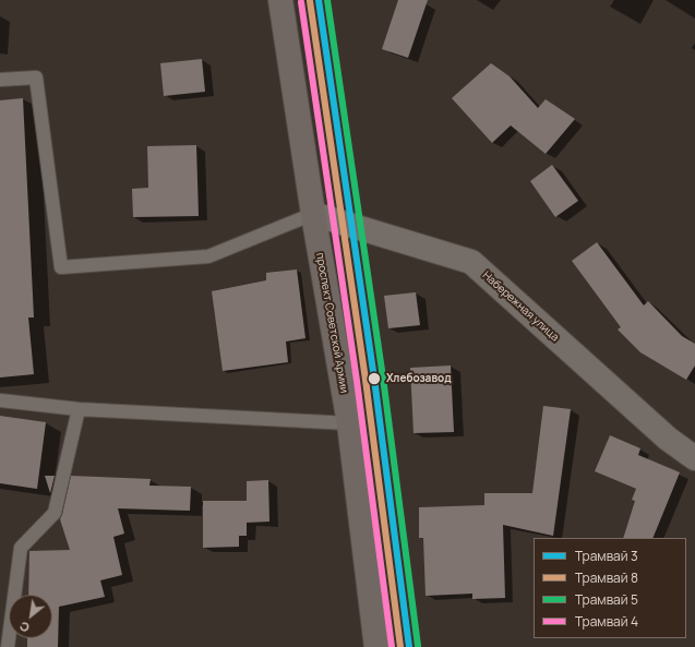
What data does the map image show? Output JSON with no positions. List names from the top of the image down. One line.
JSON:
{"streets":{"main road":["проспект Советской Армии"],"street":["Набережная улица"]},"crossings":[["Набережная улица","проспект Советской Армии"]],"places":["Хлебозавод"],"lines":["tram line 3","tram line 5","tram line 8","tram line 4"],"legend":["Трамвай 3","Трамвай 8","Трамвай 5","Трамвай 4"],"north":"bottom left"}
